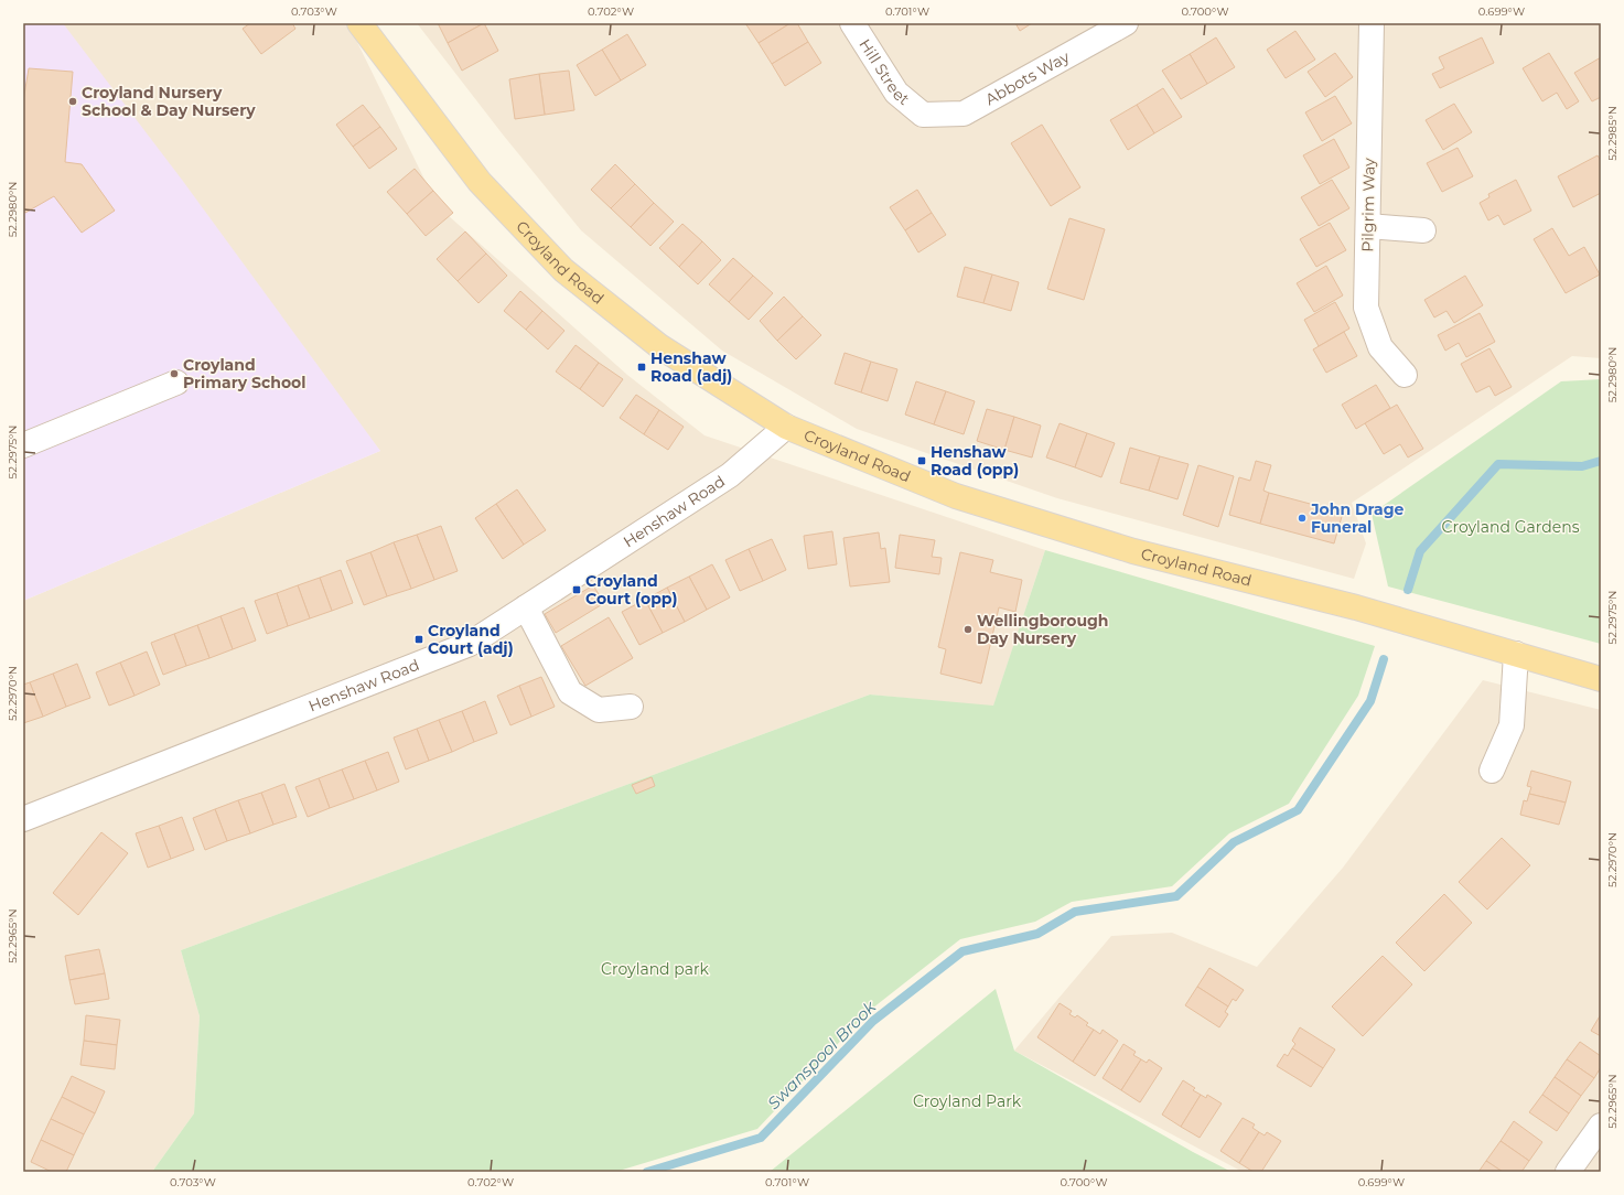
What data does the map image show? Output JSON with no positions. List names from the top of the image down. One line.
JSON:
{"streets":{"main road":["Croyland Road"],"street":["Hill Street","Abbots Way","Pilgrim Way","Henshaw Road"]},"crossings":[["Hill Street","Abbots Way"],["Croyland Road","Henshaw Road"]],"water":["Swanspool Brook"],"parks":["Croyland Gardens","Croyland park","Croyland Park"],"places":{"other":["Croyland Nursery School & Day Nursery","Croyland Primary School","John Drage Funeral","Wellingborough Day Nursery"],"transit":["Henshaw Road (adj)","Henshaw Road (opp)","Croyland Court (opp)","Croyland Court (adj)"]},"coordinates":["0.703°W","0.702°W","0.701°W","0.700°W","0.699°W","52.2985°N","52.2980°N","52.2975°N","52.2970°N","52.2965°N"]}
